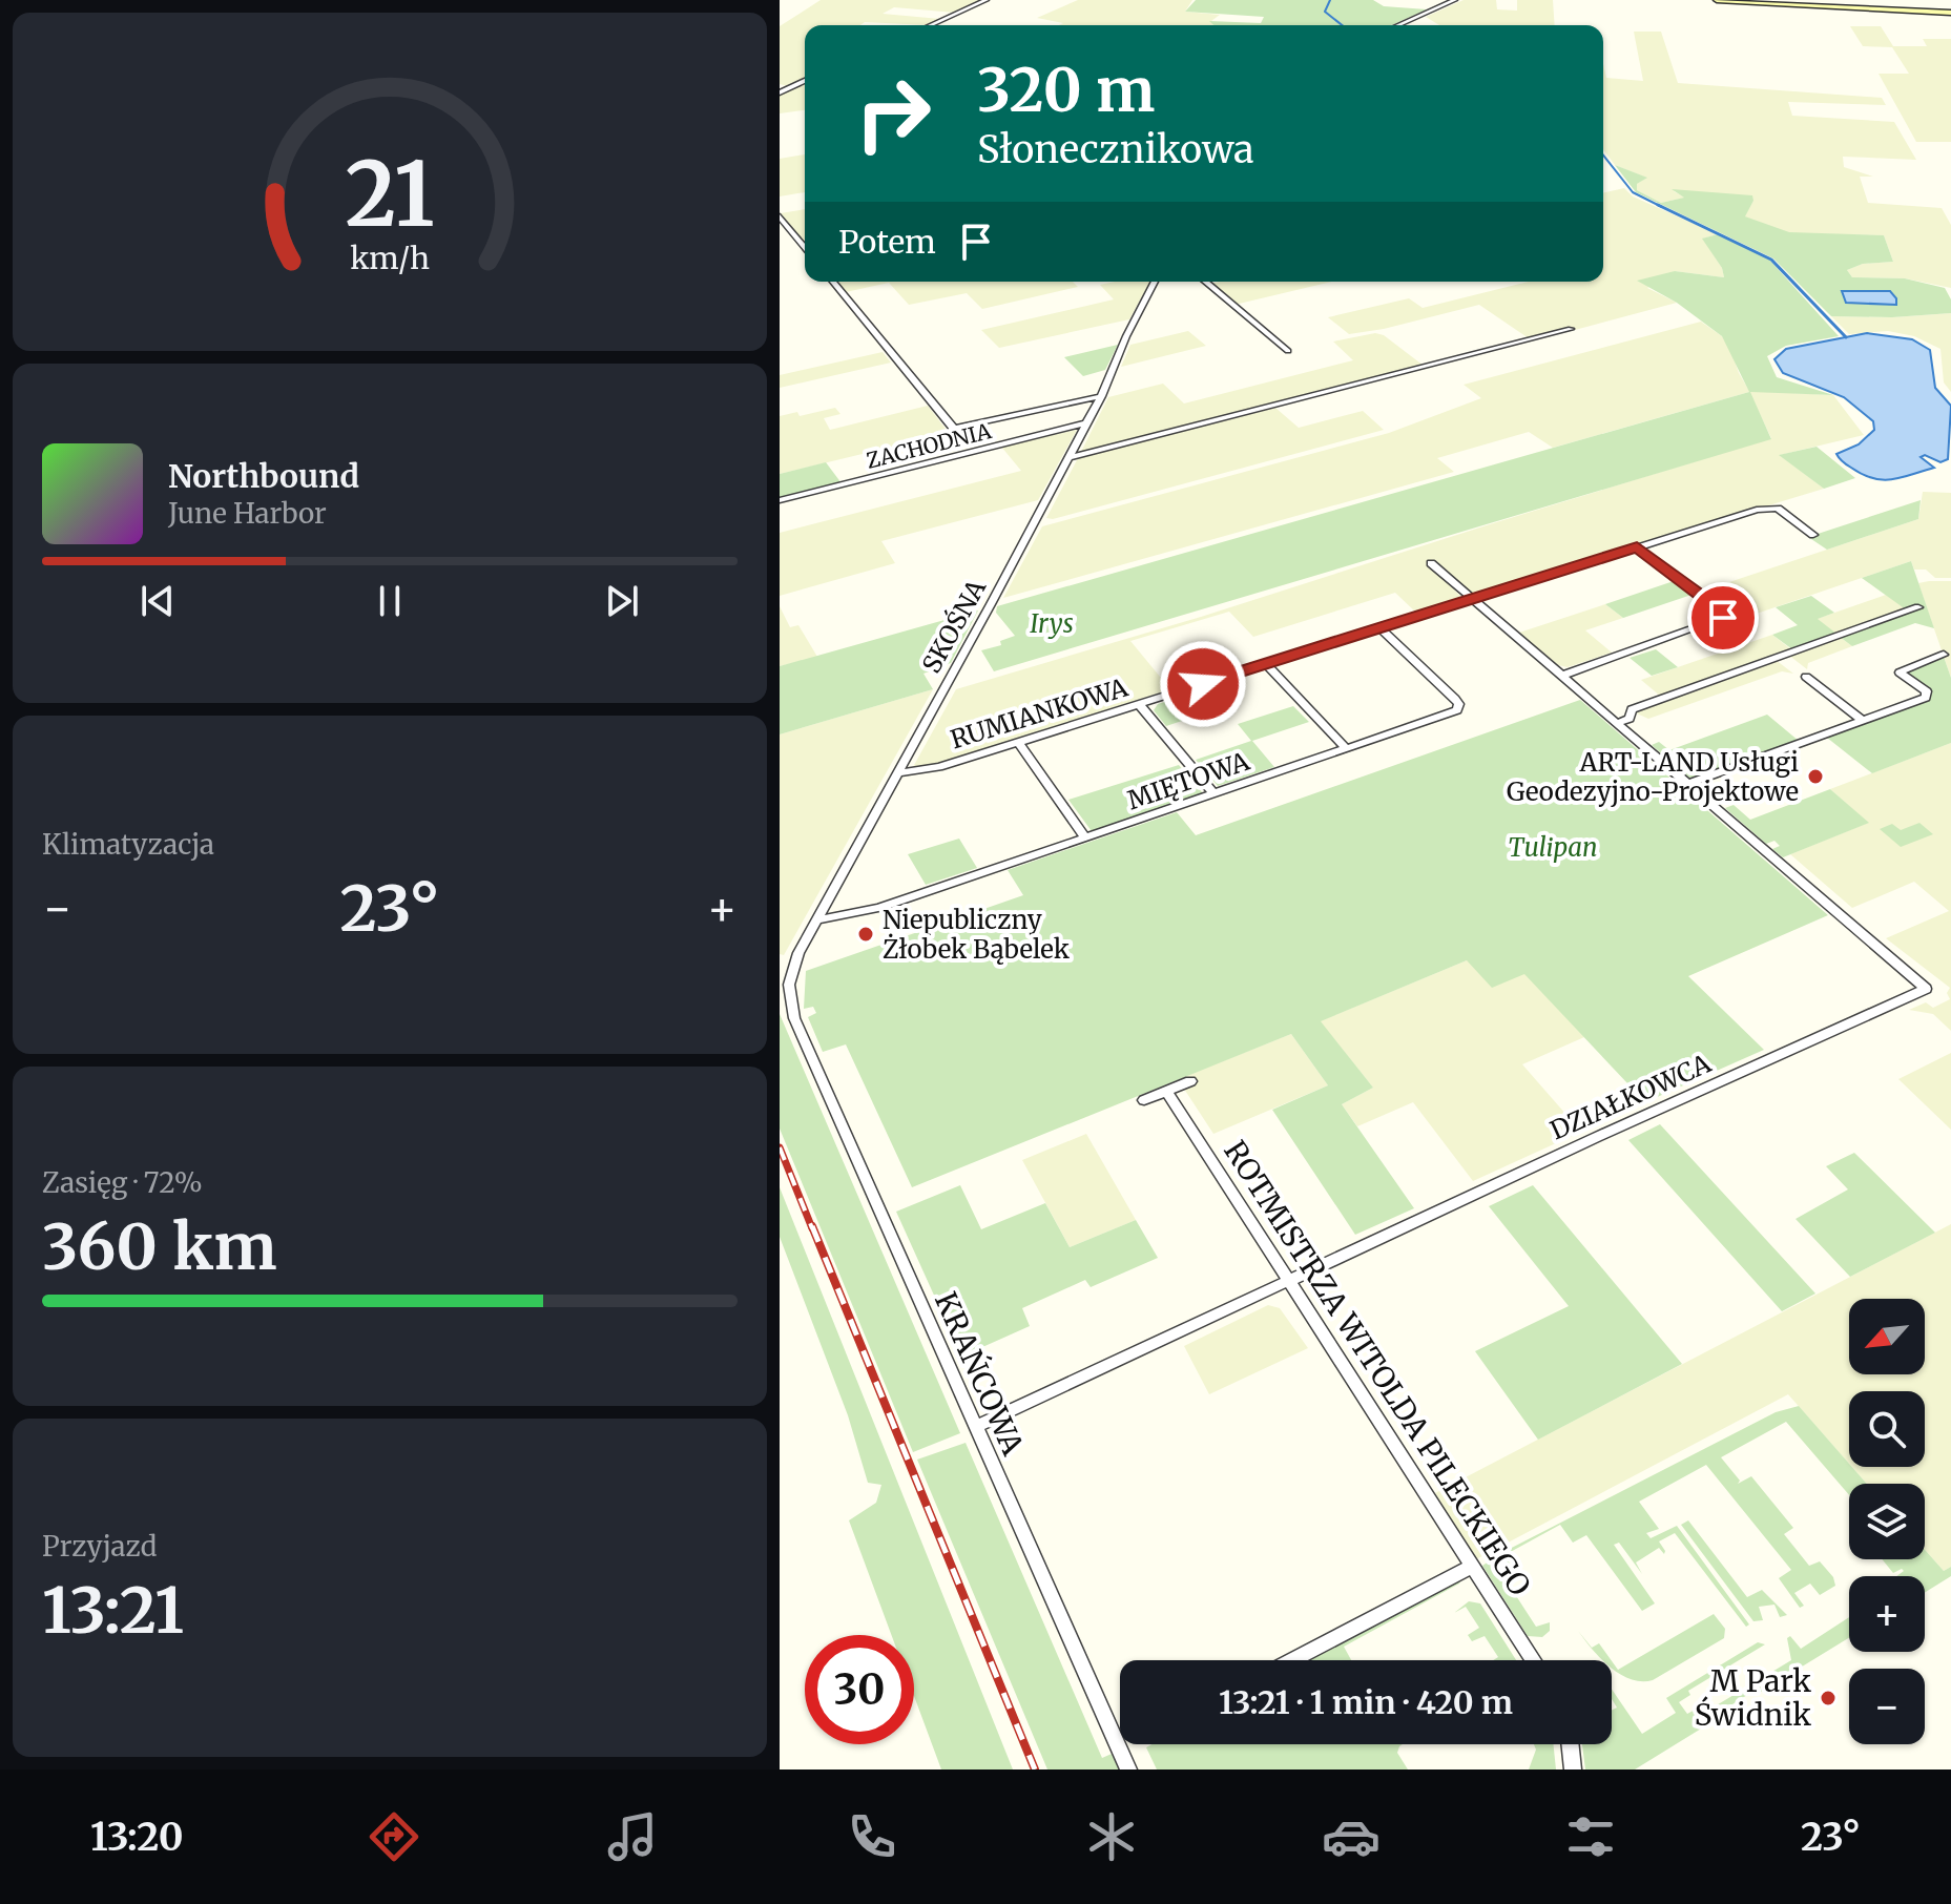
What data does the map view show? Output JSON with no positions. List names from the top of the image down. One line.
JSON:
{"streets":{"street":["ZACHODNIA","SKOŚNA","RUMIANKOWA","MIĘTOWA","DZIAŁKOWCA","ROTMISTRZA WITOLDA PILECKIEGO","KRAŃCOWA"]},"crossings":[["ZACHODNIA","SKOŚNA"],["SKOŚNA","RUMIANKOWA"],["SKOŚNA","MIĘTOWA"],["SKOŚNA","KRAŃCOWA"],["RUMIANKOWA","MIĘTOWA"],["DZIAŁKOWCA","ROTMISTRZA WITOLDA PILECKIEGO"],["DZIAŁKOWCA","KRAŃCOWA"]],"parks":["Irys","Tulipan"],"places":["ART-LAND Usługi Geodezyjno-Projektowe","Niepubliczny Żłobek Bąbelek","M Park Świdnik"],"north":"bottom left","page":{"turn":["320 m","Słonecznikowa"],"then":"Potem","song":["Northbound","June Harbor"],"tile":["Klimatyzacja",["Zasięg · 72%","360 km"],["Przyjazd","13:21"]],"heat":["−","23°","+"],"map_buttons":["+","−"],"limit":"30","trip":"13:21 · 1 min · 420 m","tabs":["13:20","23°"],"gauge":["21","km/h"]}}
